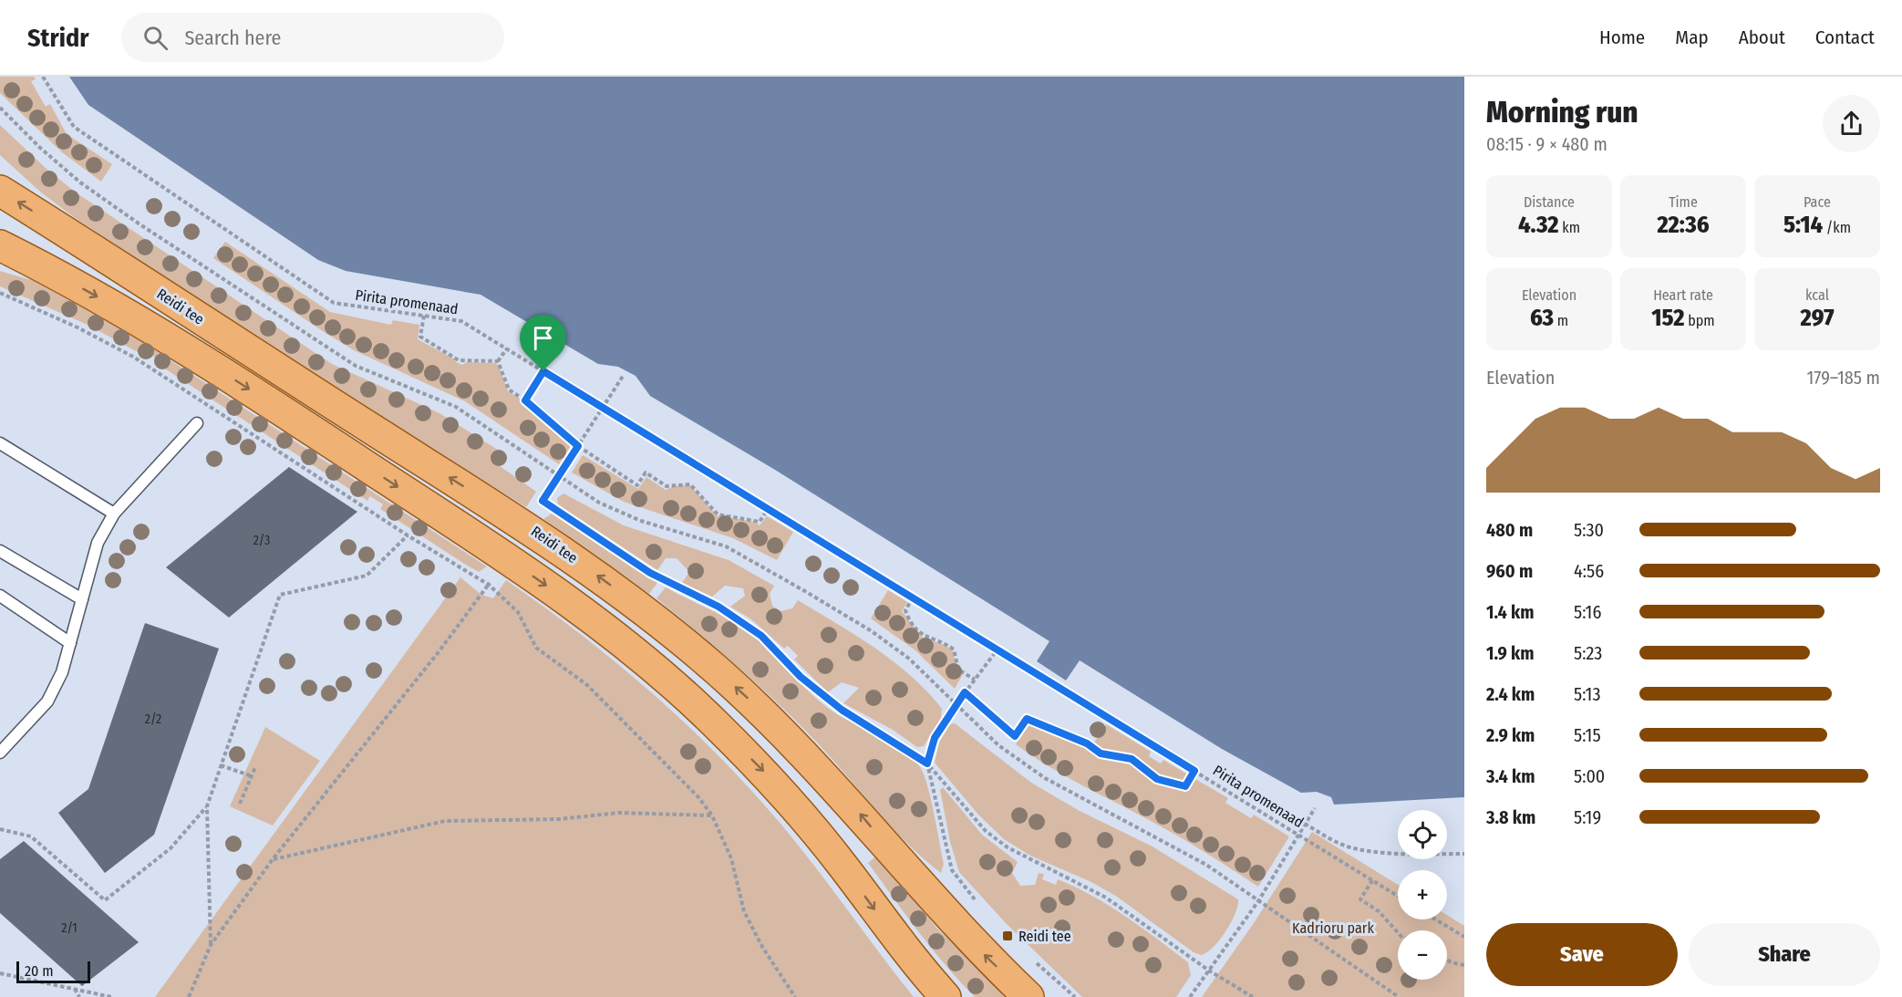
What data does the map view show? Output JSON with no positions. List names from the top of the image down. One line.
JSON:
{"streets":{"main road":["Reidi tee"],"path":["Pirita promenaad"]},"parks":["Kadrioru park"],"places":{"transit":["Reidi tee"]},"house_numbers":["2/3","2/2","2/1"],"scale_bar":"20 m","page":{"header":"Stridr","search":"Search here","nav":["Home","Map","About","Contact"],"heading":["Morning run","08:15 · 9 × 480 m"],"stats":[["Distance","4.32 km"],["Time","22:36"],["Pace","5:14 /km"],["Elevation","63 m"],["Heart rate","152 bpm"],["kcal","297"]],"chart":["Elevation","179–185 m"],"list":[{"name":"480 m","note":"5:30"},{"name":"960 m","note":"4:56"},{"name":"1.4 km","note":"5:16"},{"name":"1.9 km","note":"5:23"},{"name":"2.4 km","note":"5:13"},{"name":"2.9 km","note":"5:15"},{"name":"3.4 km","note":"5:00"},{"name":"3.8 km","note":"5:19"}],"map_buttons":["+","−"],"buttons":["Save","Share"],"scale":"20 m"}}
